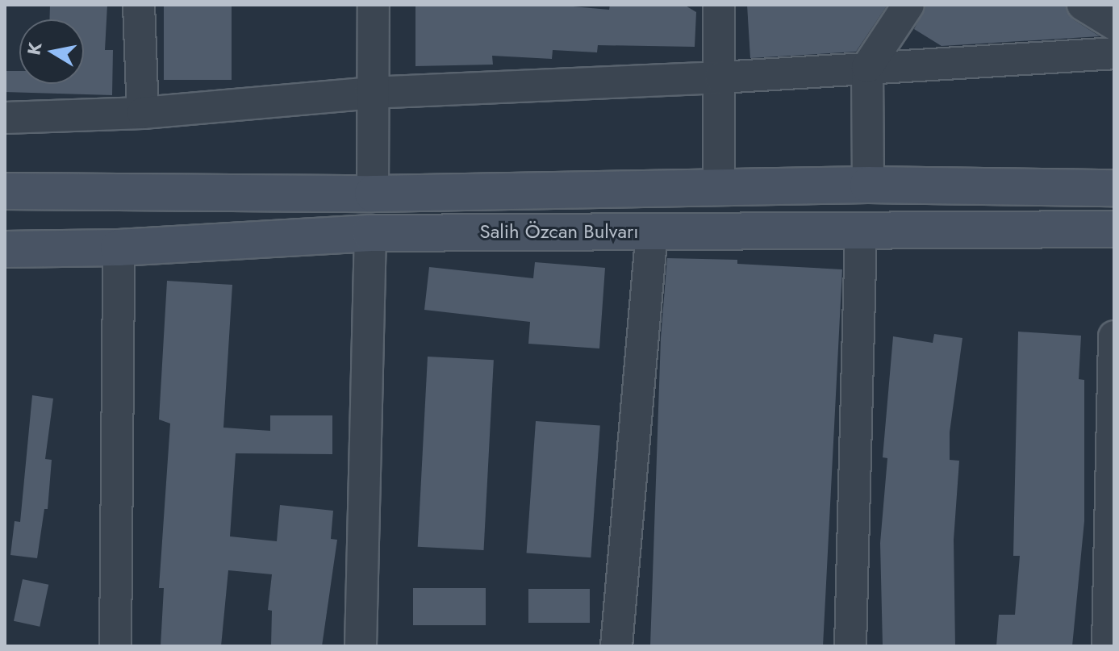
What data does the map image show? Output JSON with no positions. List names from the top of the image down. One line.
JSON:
{"streets":{"main road":["Salih Özcan Bulvarı"]},"north":"left"}
